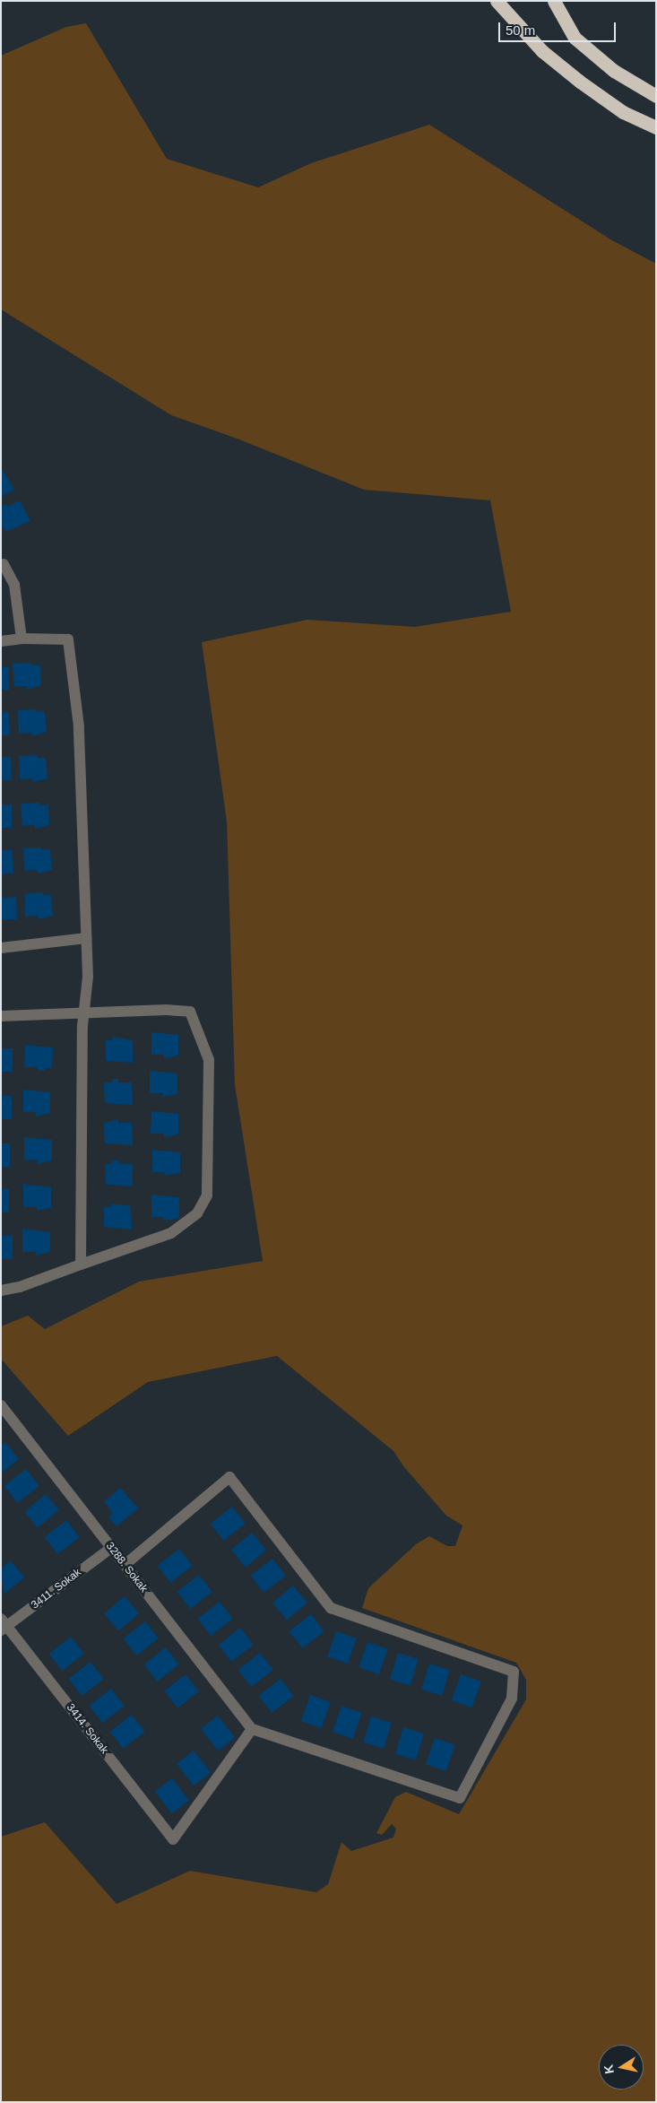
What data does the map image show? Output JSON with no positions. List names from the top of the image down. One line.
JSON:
{"streets":{"street":["3288. Sokak","3411. Sokak","3414. Sokak"]},"crossings":[["3288. Sokak","3411. Sokak"],["3288. Sokak","3414. Sokak"],["3411. Sokak","3414. Sokak"]],"scale_bar":"50 m","north":"left"}
